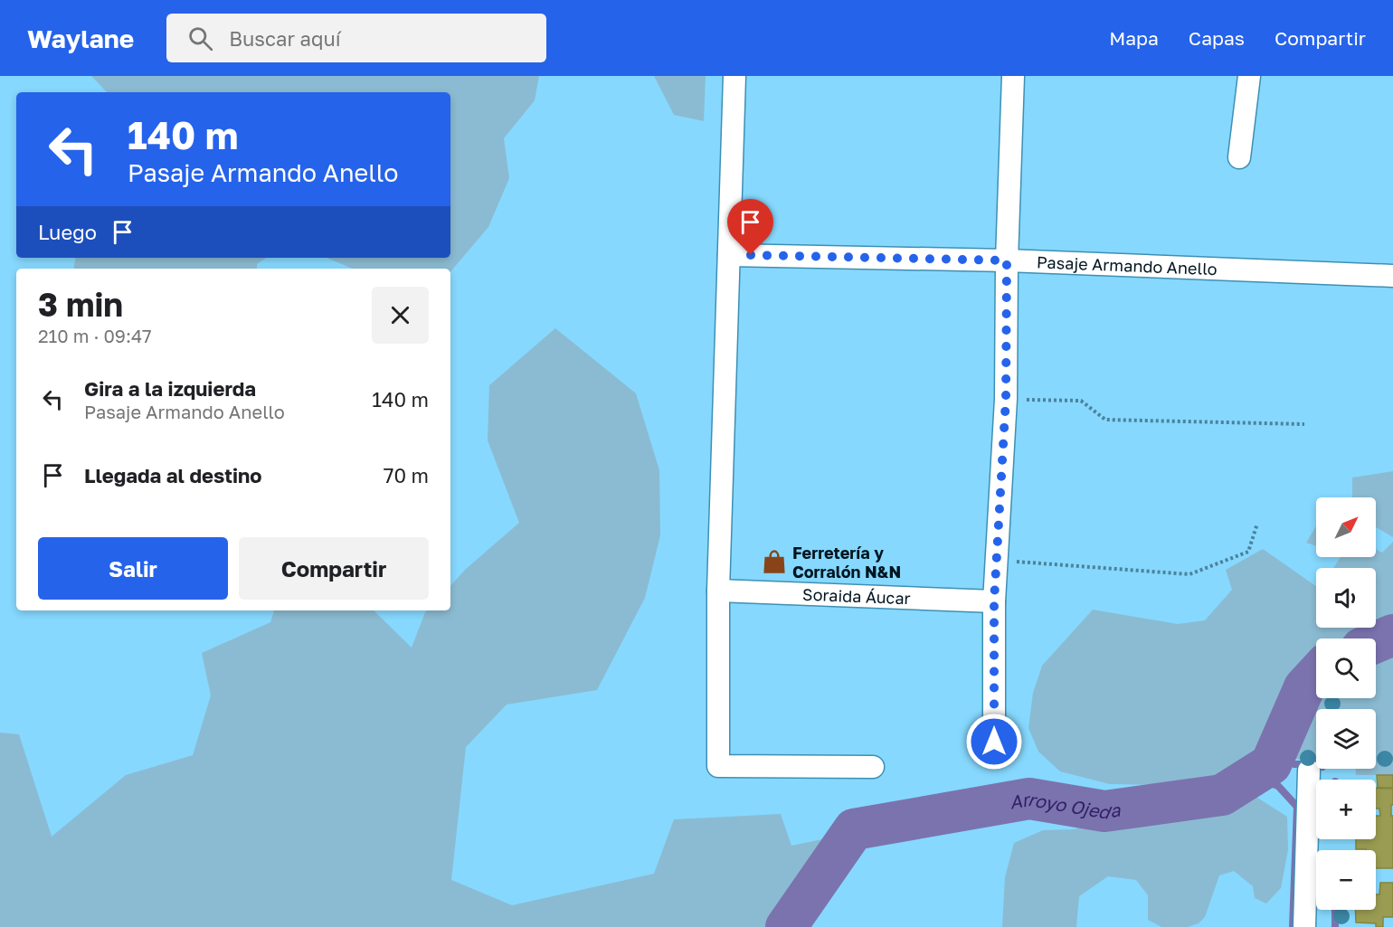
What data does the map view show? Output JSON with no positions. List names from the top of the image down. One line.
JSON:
{"streets":{"street":["Pasaje Armando Anello","Soraida Áucar"]},"water":["Arroyo Ojeda"],"places":{"shop":["Ferretería y Corralón N&N"]},"north":"top right","page":{"header":"Waylane","search":"Buscar aquí","nav":["Mapa","Capas","Compartir"],"turn":["140 m","Pasaje Armando Anello"],"then":"Luego","heading":["3 min","210 m · 09:47"],"list":[{"name":"Gira a la izquierda","note":"Pasaje Armando Anello","value":"140 m"},{"name":"Llegada al destino","value":"70 m"}],"map_buttons":["+","−"],"buttons":["Salir","Compartir"]}}
